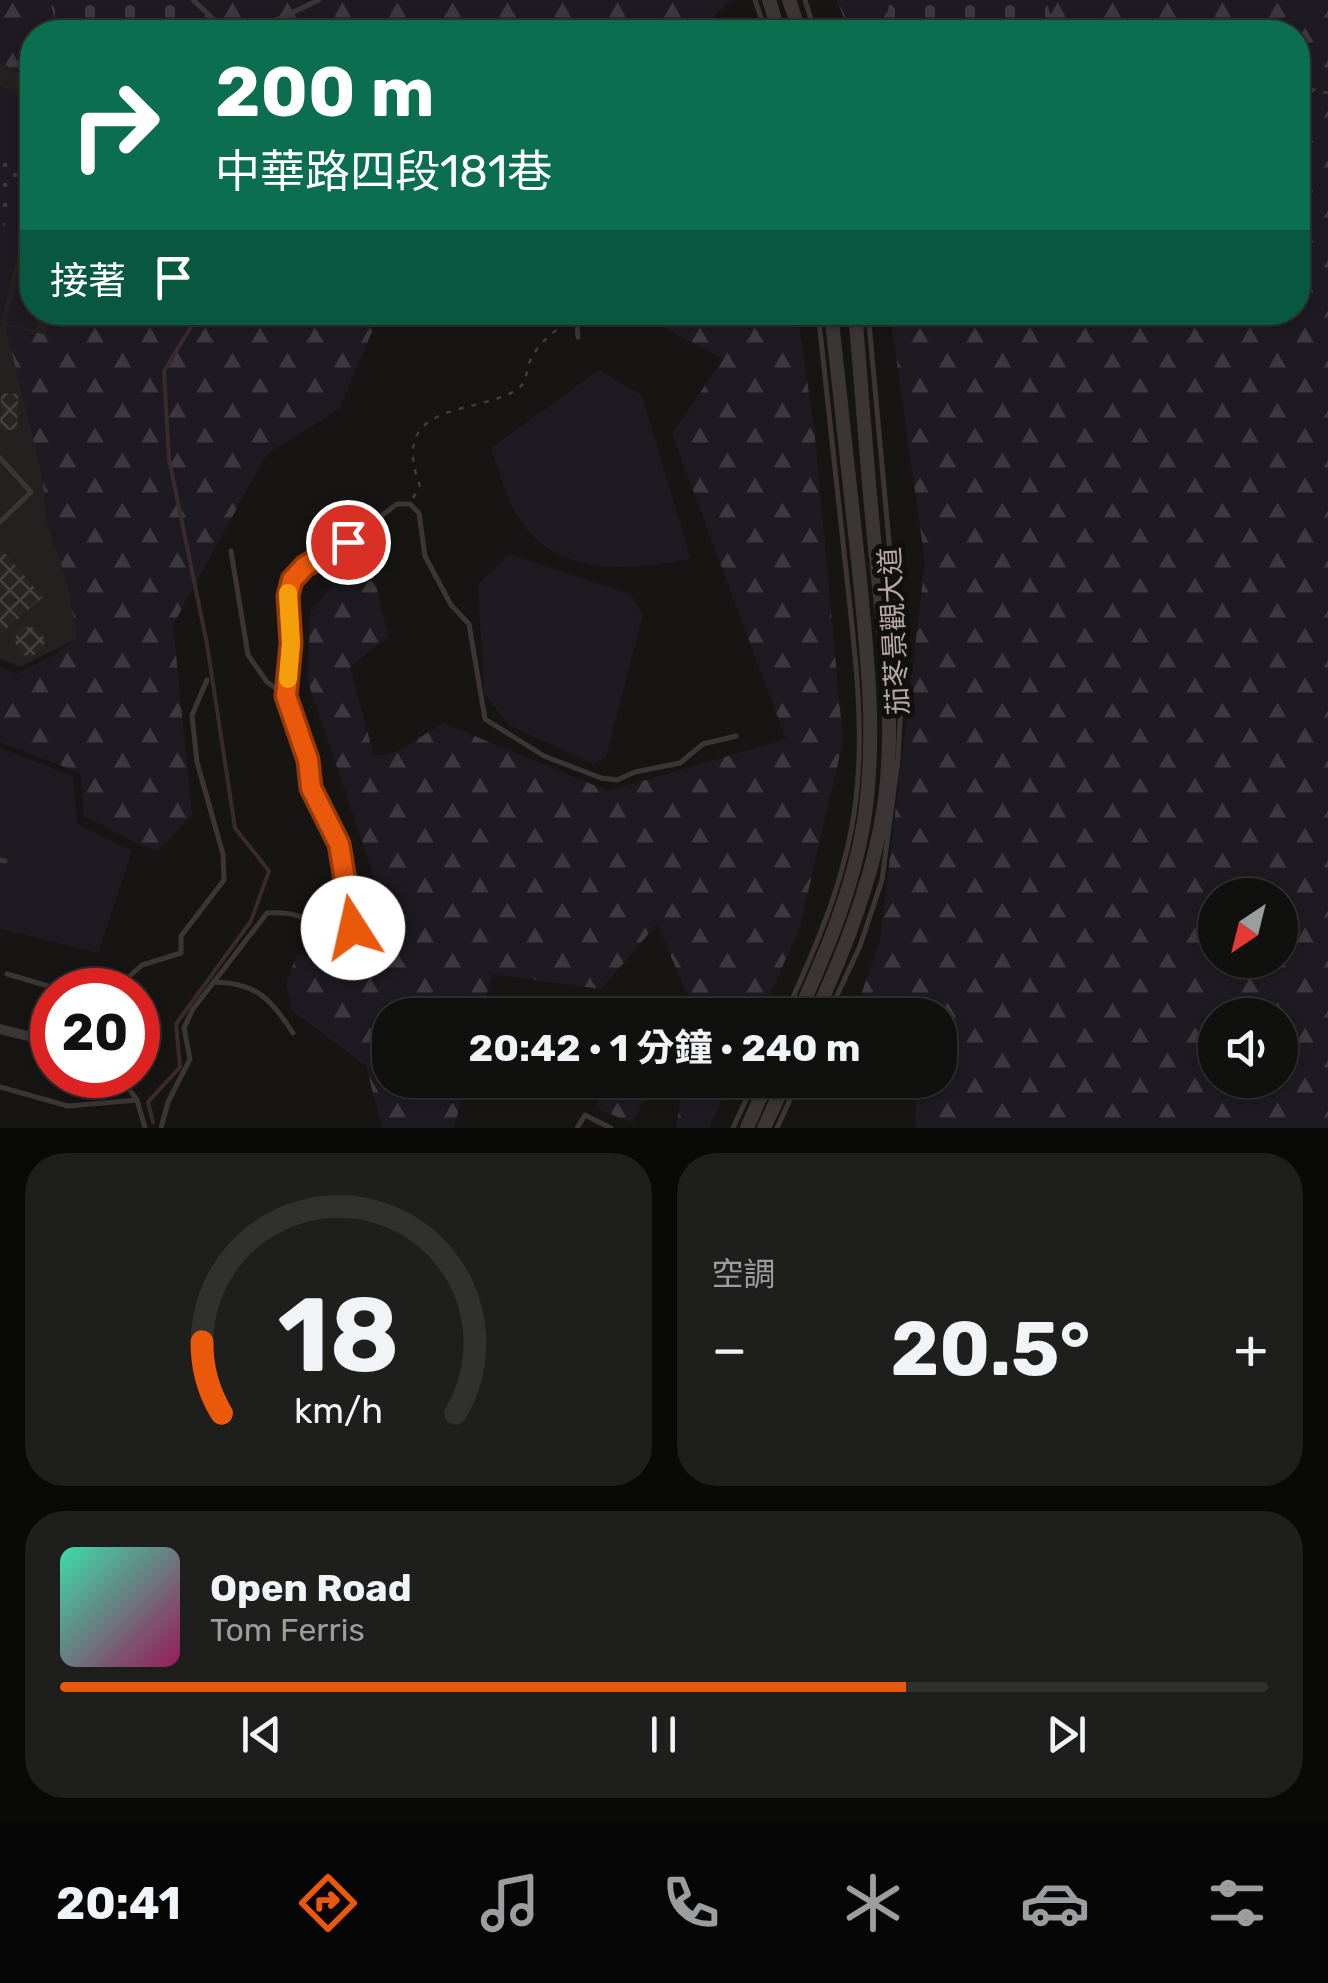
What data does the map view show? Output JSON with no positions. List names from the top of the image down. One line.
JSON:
{"streets":{"street":["茄苳景觀大道"]},"north":"bottom left","page":{"turn":["200 m","中華路四段181巷"],"then":"接著","limit":"20","trip":"20:42 · 1 分鐘 · 240 m","tile":"空調","heat":["−","20.5°","+"],"song":["Open Road","Tom Ferris"],"tabs":"20:41","gauge":["18","km/h"]}}
